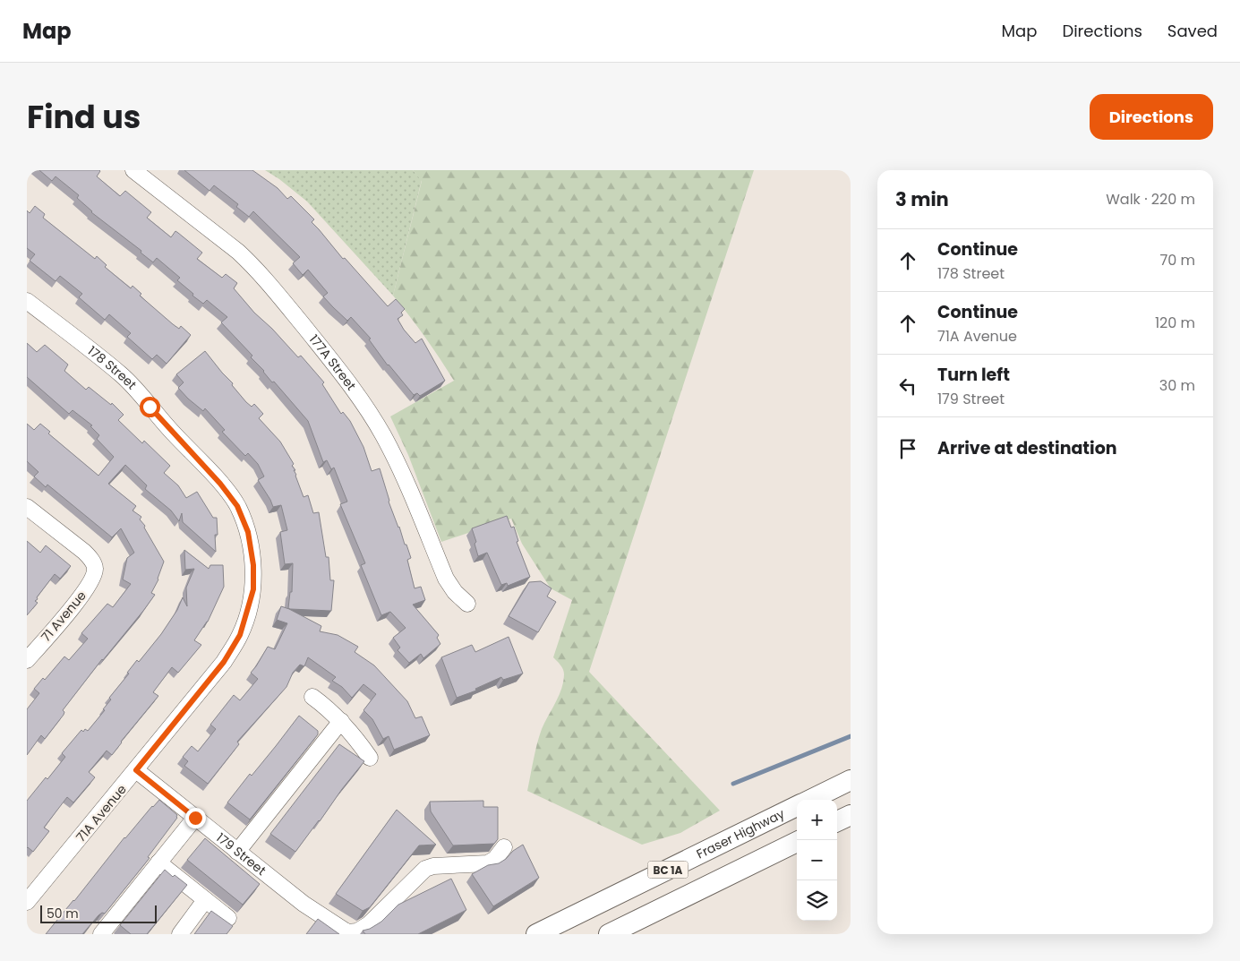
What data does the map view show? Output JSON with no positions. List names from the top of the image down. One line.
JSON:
{"streets":{"main road":["Fraser Highway","BC 1A"],"street":["177A Street","178 Street","71 Avenue","71A Avenue","179 Street"]},"crossings":[["178 Street","71A Avenue"],["71A Avenue","179 Street"]],"scale_bar":"50 m","page":{"header":"Map","nav":["Map","Directions","Saved"],"title":"Find us","buttons":"Directions","heading":["3 min","Walk · 220 m"],"list":[["Continue","178 Street","70 m"],["Continue","71A Avenue","120 m"],["Turn left","179 Street","30 m"],"Arrive at destination"],"map_buttons":["+","−"],"scale":"50 m"}}
